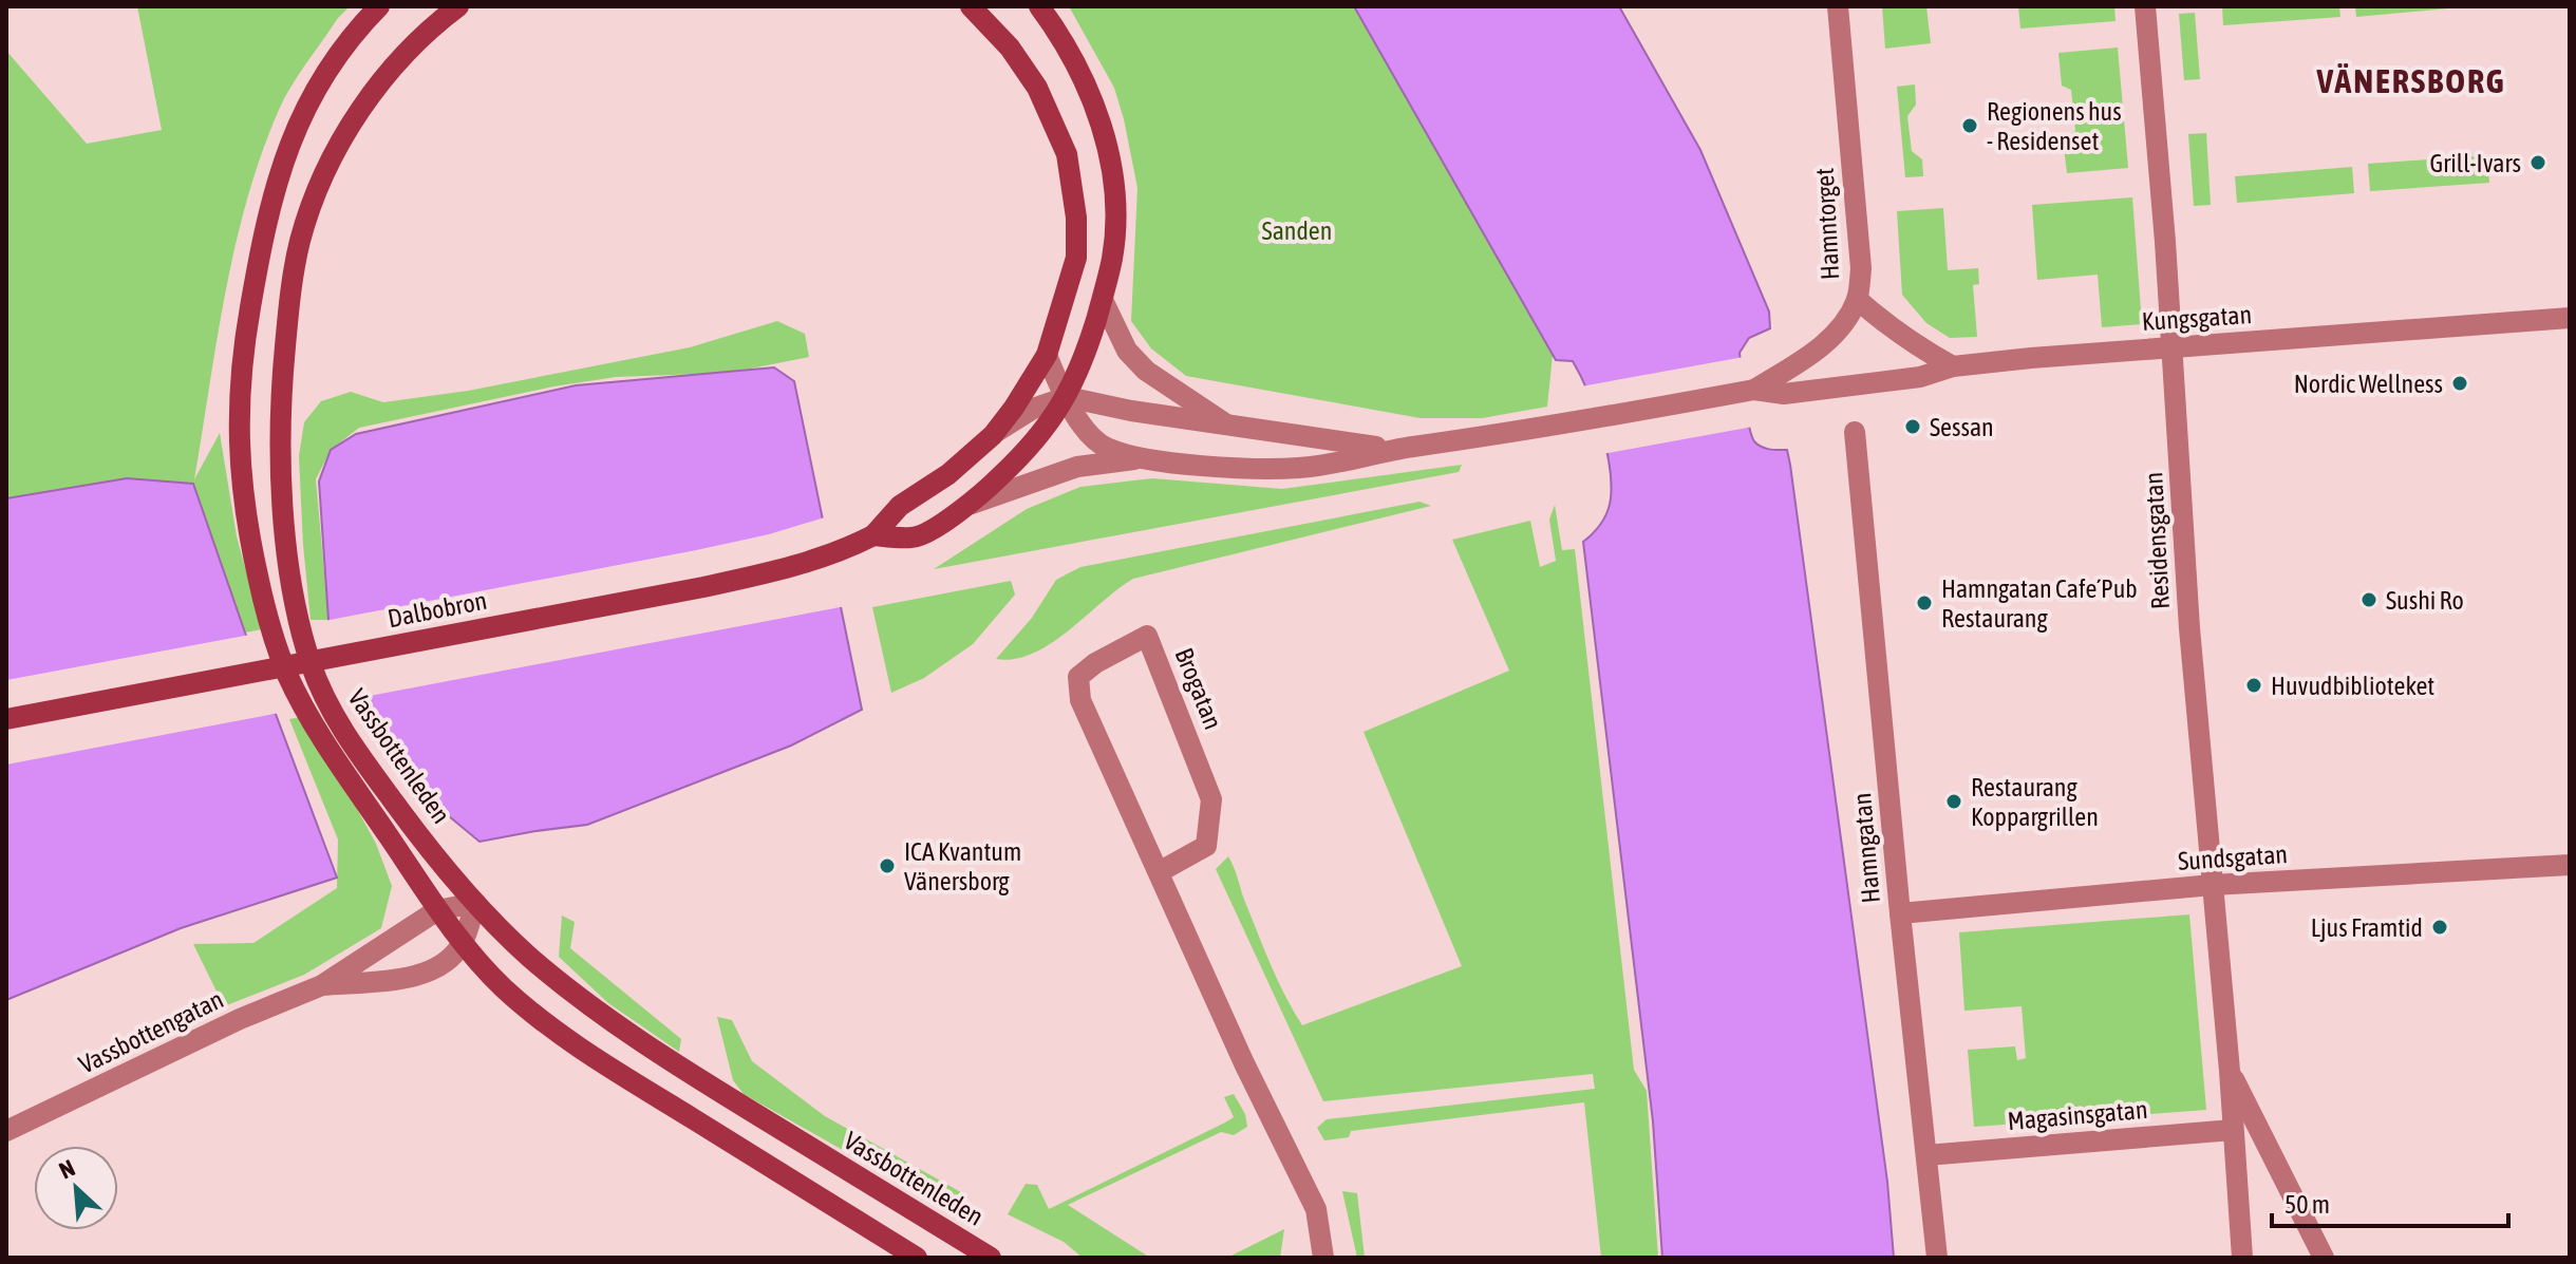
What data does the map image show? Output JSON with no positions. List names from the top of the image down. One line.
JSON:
{"streets":{"main road":["Dalbobron","Vassbottenleden"],"street":["Hamntorget","Kungsgatan","Residensgatan","Brogatan","Hamngatan","Sundsgatan","Vassbottengatan","Magasinsgatan"]},"crossings":[["Hamntorget","Kungsgatan"],["Kungsgatan","Residensgatan"],["Residensgatan","Sundsgatan"],["Residensgatan","Magasinsgatan"],["Vassbottenleden","Vassbottengatan"],["Hamngatan","Sundsgatan"],["Hamngatan","Magasinsgatan"]],"districts":["VÄNERSBORG"],"parks":["Sanden"],"places":["Regionens hus - Residenset","Grill-Ivars","Nordic Wellness","Sessan","Sushi Ro","Hamngatan Cafe´Pub Restaurang","Huvudbiblioteket","Restaurang Koppargrillen","ICA Kvantum Vänersborg","Ljus Framtid"],"scale_bar":"50 m","north":"top left"}
